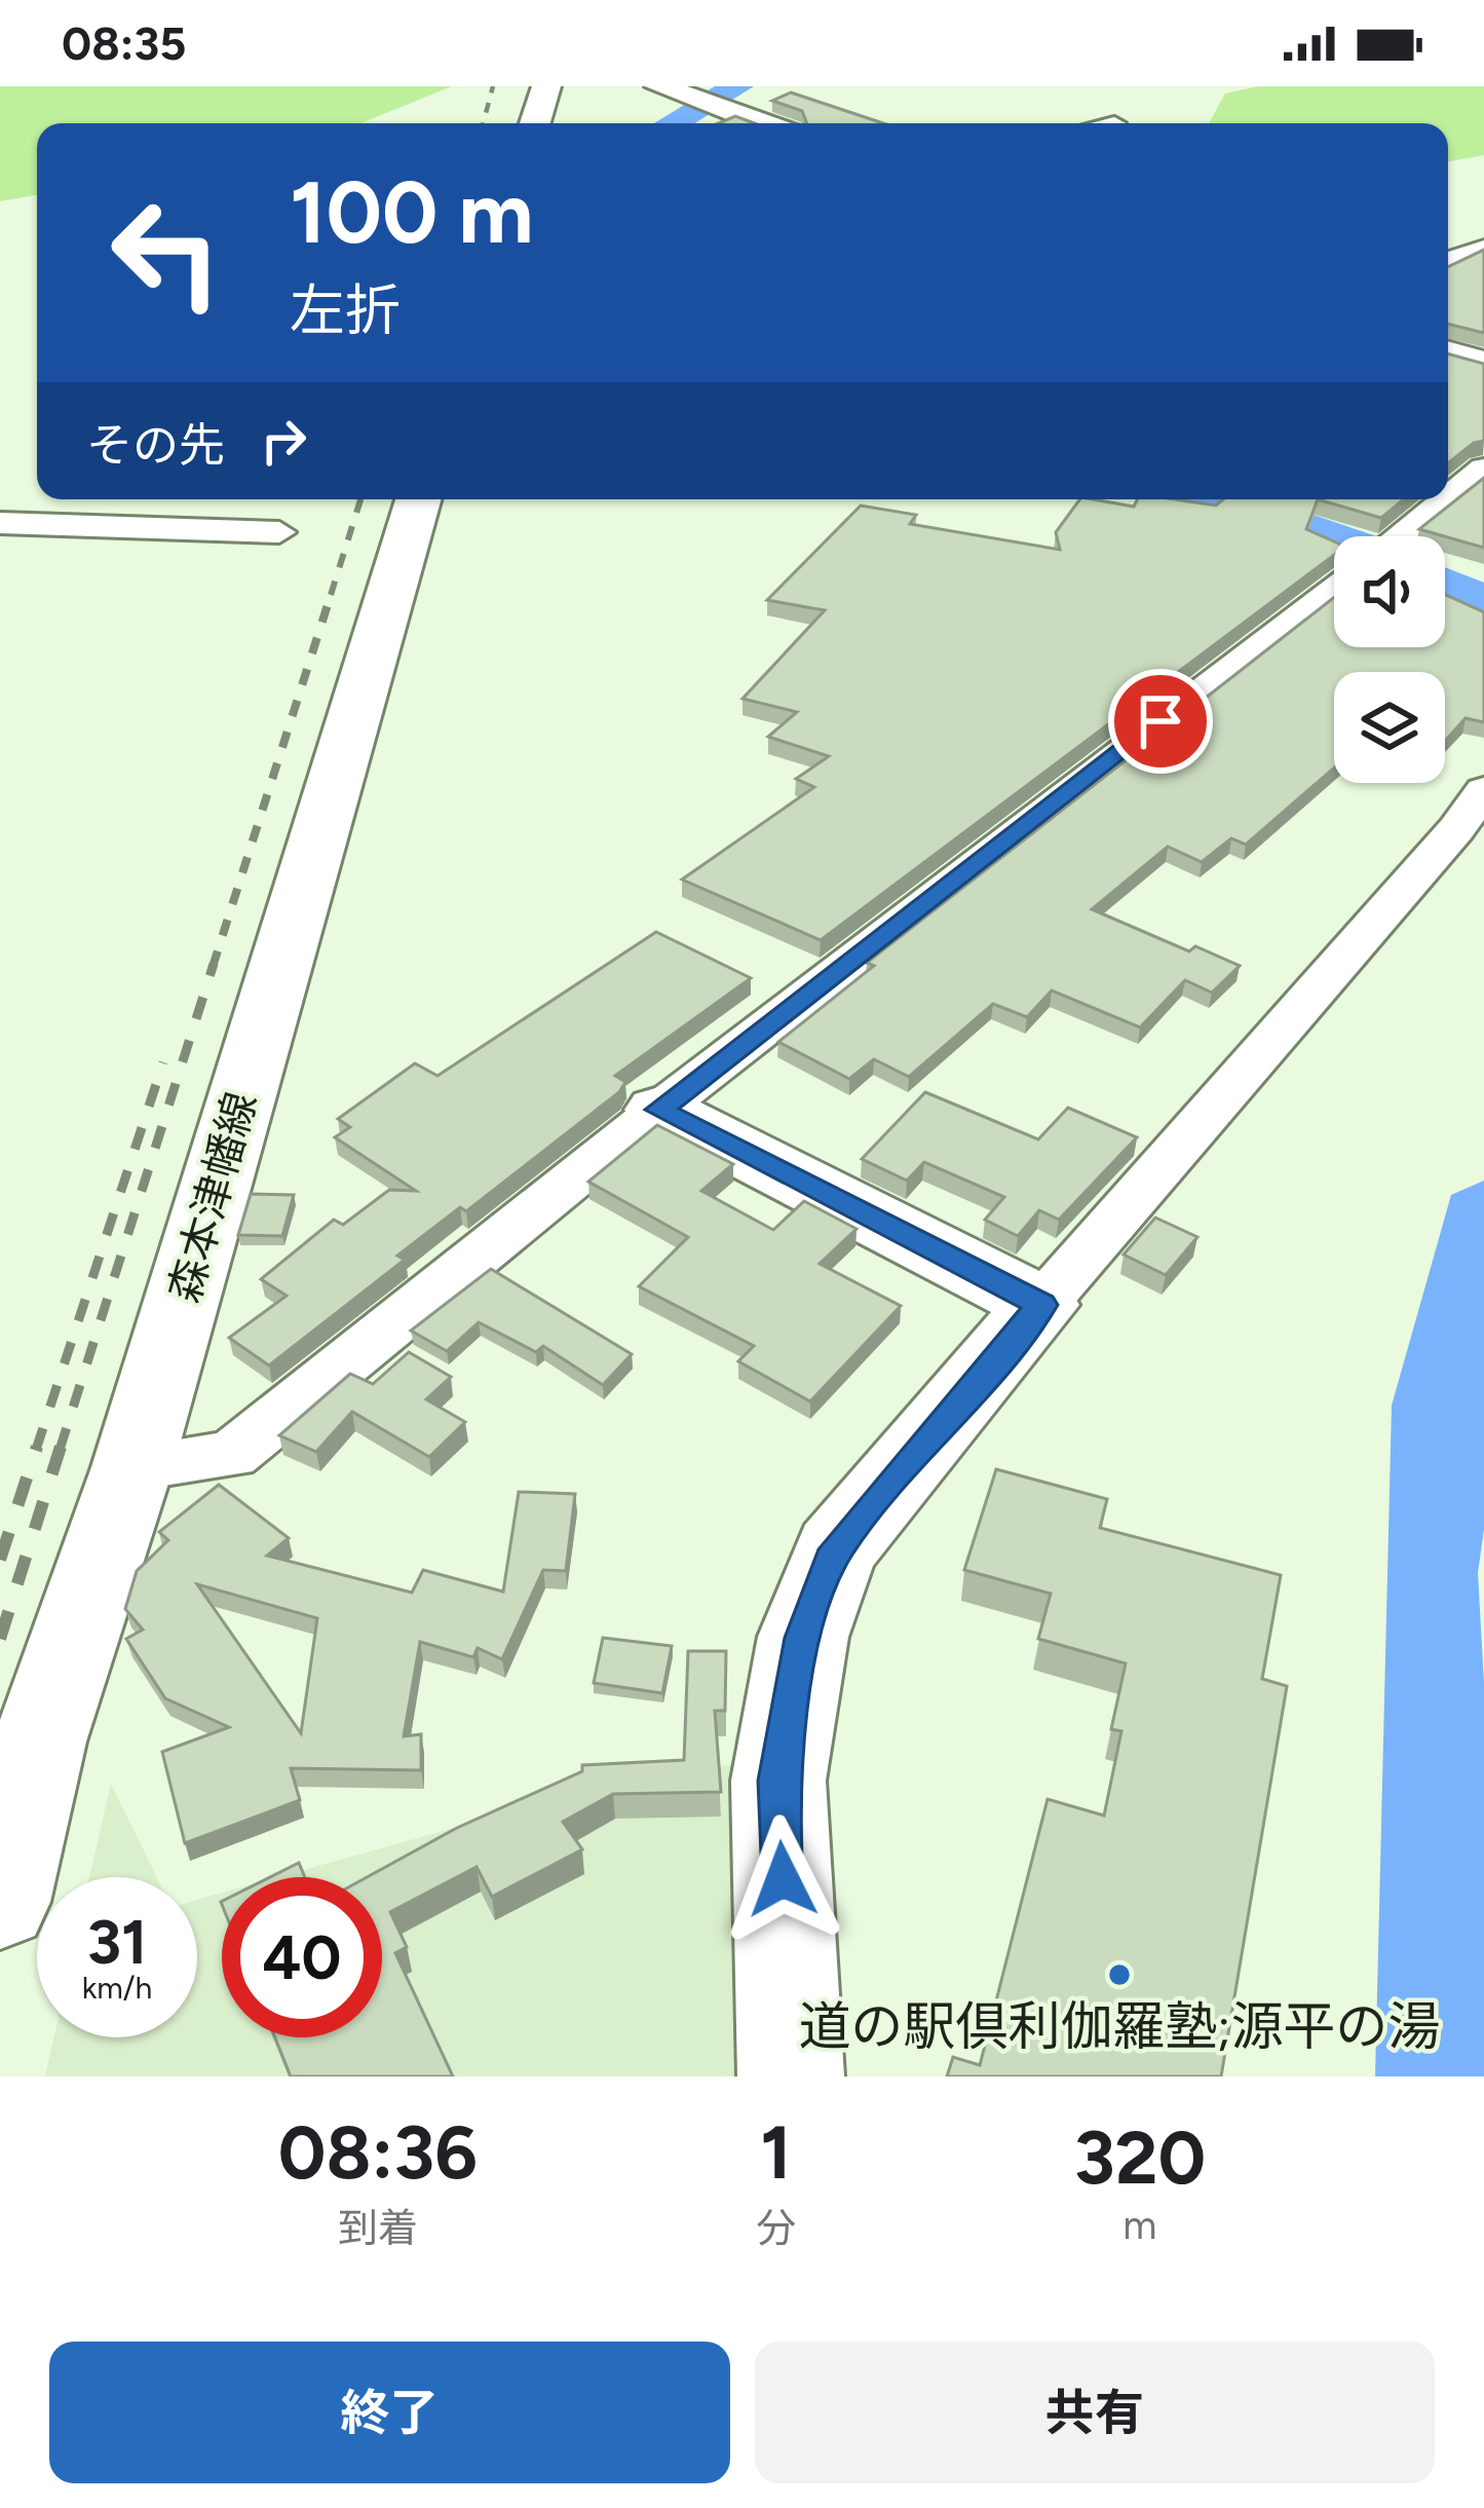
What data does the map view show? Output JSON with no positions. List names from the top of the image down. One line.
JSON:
{"streets":{"main road":["森本津幡線"]},"places":["道の駅倶利伽羅塾;源平の湯"],"page":{"status":"08:35","turn":["100 m","左折"],"then":"その先","speed":"31 km/h","limit":"40","eta":["08:36","到着","1","分","320","m"],"buttons":["終了","共有"]}}
